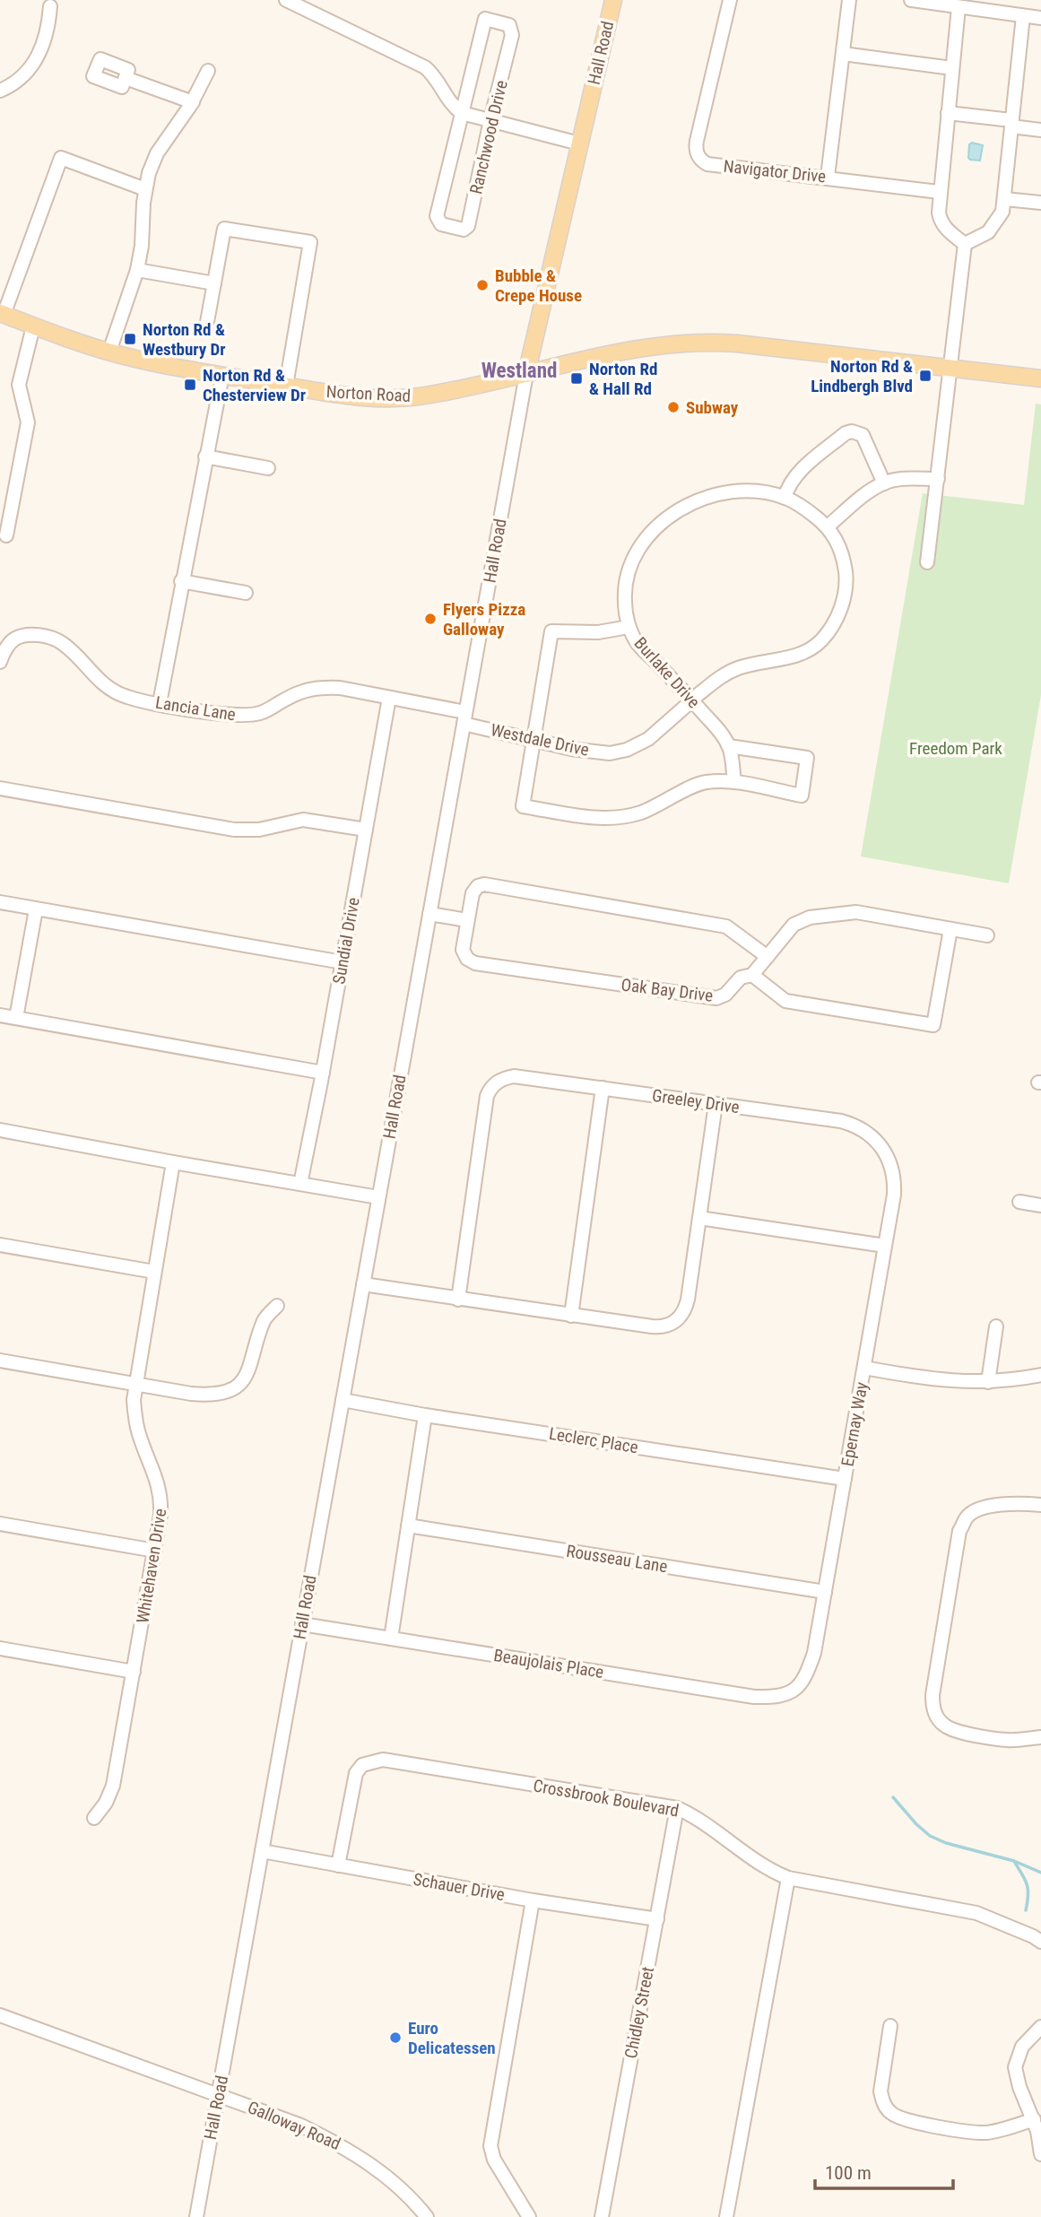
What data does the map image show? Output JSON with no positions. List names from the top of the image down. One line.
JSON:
{"streets":{"main road":["Hall Road","Norton Road"],"street":["Ranchwood Drive","Navigator Drive","Burlake Drive","Lancia Lane","Westdale Drive","Sundial Drive","Oak Bay Drive","Greeley Drive","Epernay Way","Leclerc Place","Rousseau Lane","Whitehaven Drive","Beaujolais Place","Crossbrook Boulevard","Schauer Drive","Chidley Street","Galloway Road"]},"crossings":[["Hall Road","Norton Road"],["Hall Road","Lancia Lane"],["Hall Road","Westdale Drive"],["Hall Road","Leclerc Place"],["Hall Road","Beaujolais Place"],["Hall Road","Schauer Drive"],["Hall Road","Galloway Road"],["Burlake Drive","Westdale Drive"],["Lancia Lane","Westdale Drive"],["Lancia Lane","Sundial Drive"],["Greeley Drive","Epernay Way"],["Epernay Way","Leclerc Place"],["Epernay Way","Rousseau Lane"],["Epernay Way","Beaujolais Place"],["Crossbrook Boulevard","Schauer Drive"],["Crossbrook Boulevard","Chidley Street"],["Schauer Drive","Chidley Street"]],"districts":["Westland"],"parks":["Freedom Park"],"places":{"other":["Bubble & Crepe House","Subway","Flyers Pizza Galloway","Euro Delicatessen"],"transit":["Norton Rd & Westbury Dr","Norton Rd & Lindbergh Blvd","Norton Rd & Hall Rd","Norton Rd & Chesterview Dr"]},"scale_bar":"100 m"}
